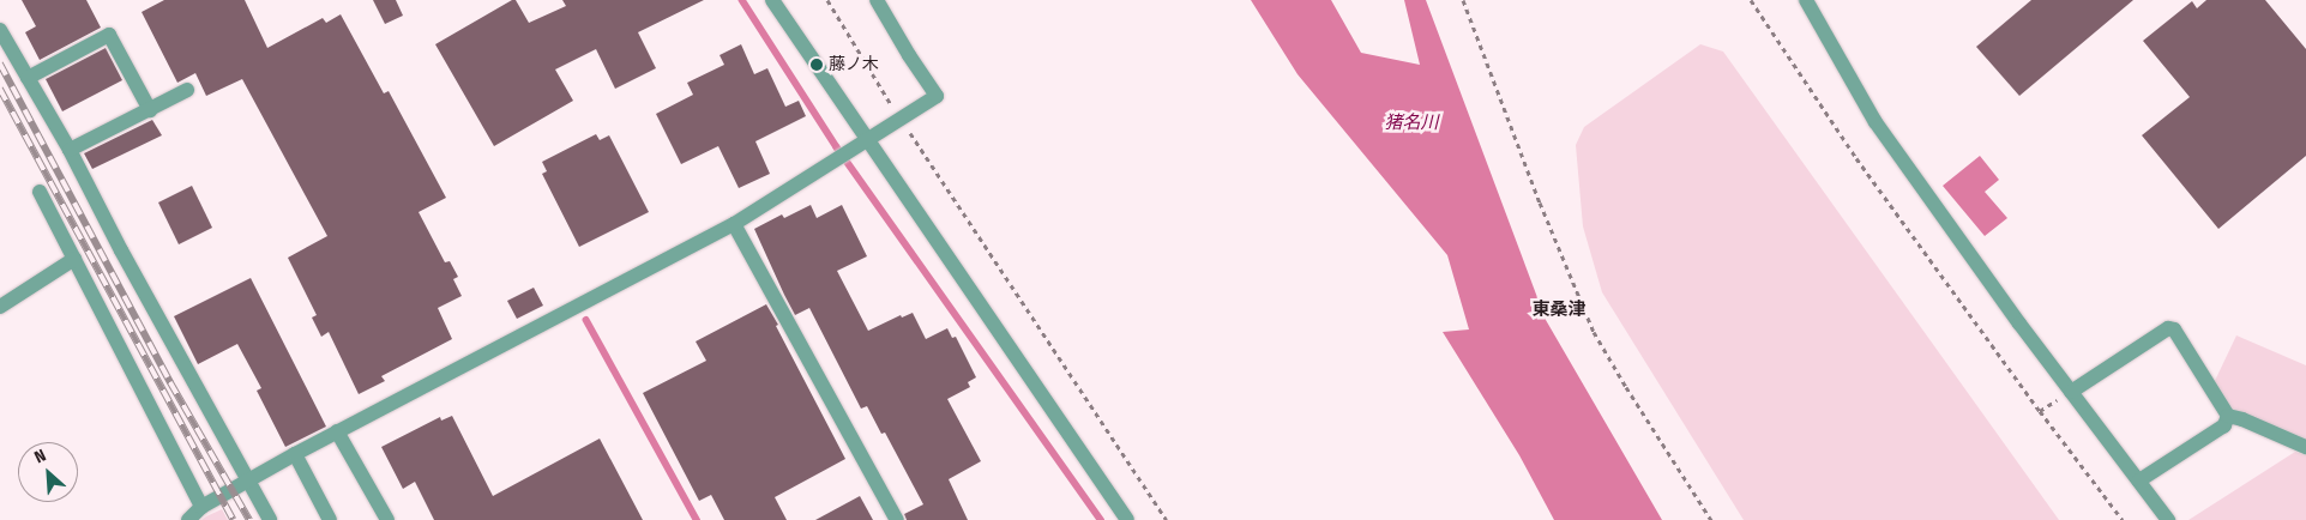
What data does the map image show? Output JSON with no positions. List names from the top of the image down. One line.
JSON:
{"districts":["東桑津"],"water":["猪名川"],"places":["藤ノ木"],"north":"top left"}
